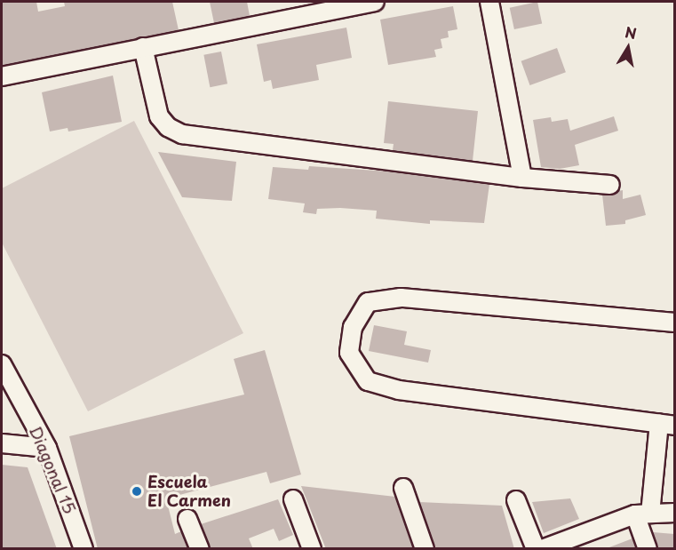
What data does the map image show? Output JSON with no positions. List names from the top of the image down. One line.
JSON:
{"streets":{"street":["Diagonal 15"]},"places":["Escuela El Carmen"],"north":"top"}
